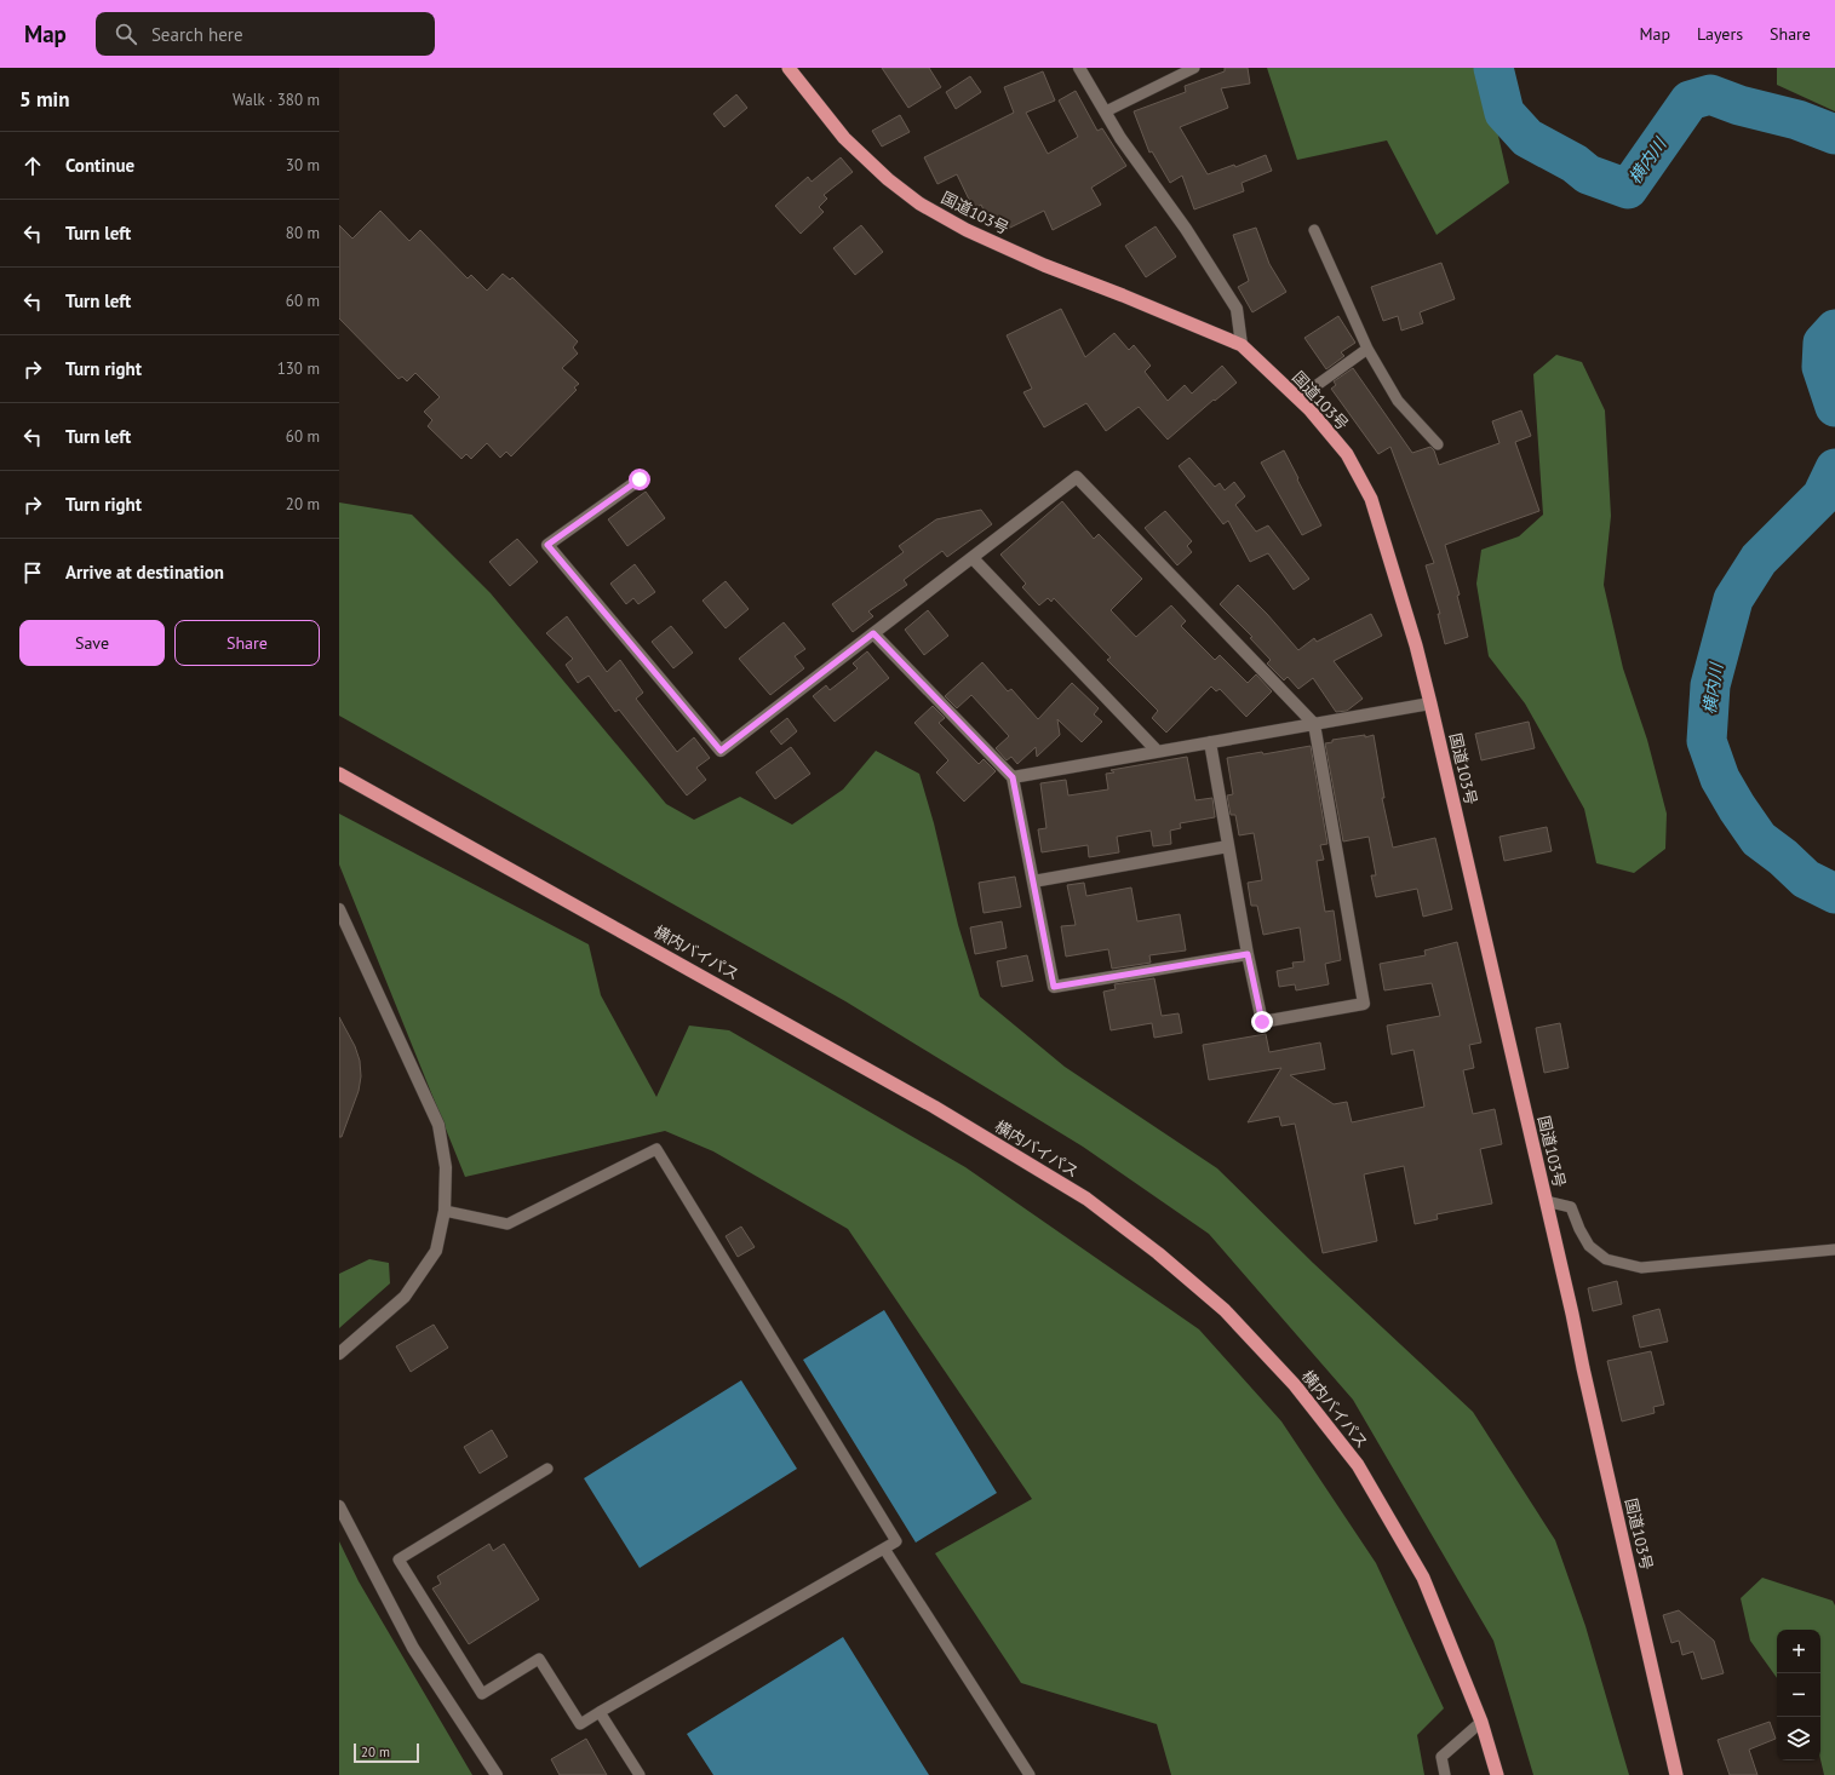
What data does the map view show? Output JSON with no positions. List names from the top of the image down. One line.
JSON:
{"streets":{"highway":["国道103号","横内バイパス"]},"water":["横内川"],"scale_bar":"20 m","page":{"header":"Map","search":"Search here","nav":["Map","Layers","Share"],"heading":["5 min","Walk · 380 m"],"list":[["Continue","30 m"],["Turn left","80 m"],["Turn left","60 m"],["Turn right","130 m"],["Turn left","60 m"],["Turn right","20 m"],"Arrive at destination"],"buttons":["Save","Share"],"map_buttons":["+","−"],"scale":"20 m"}}
